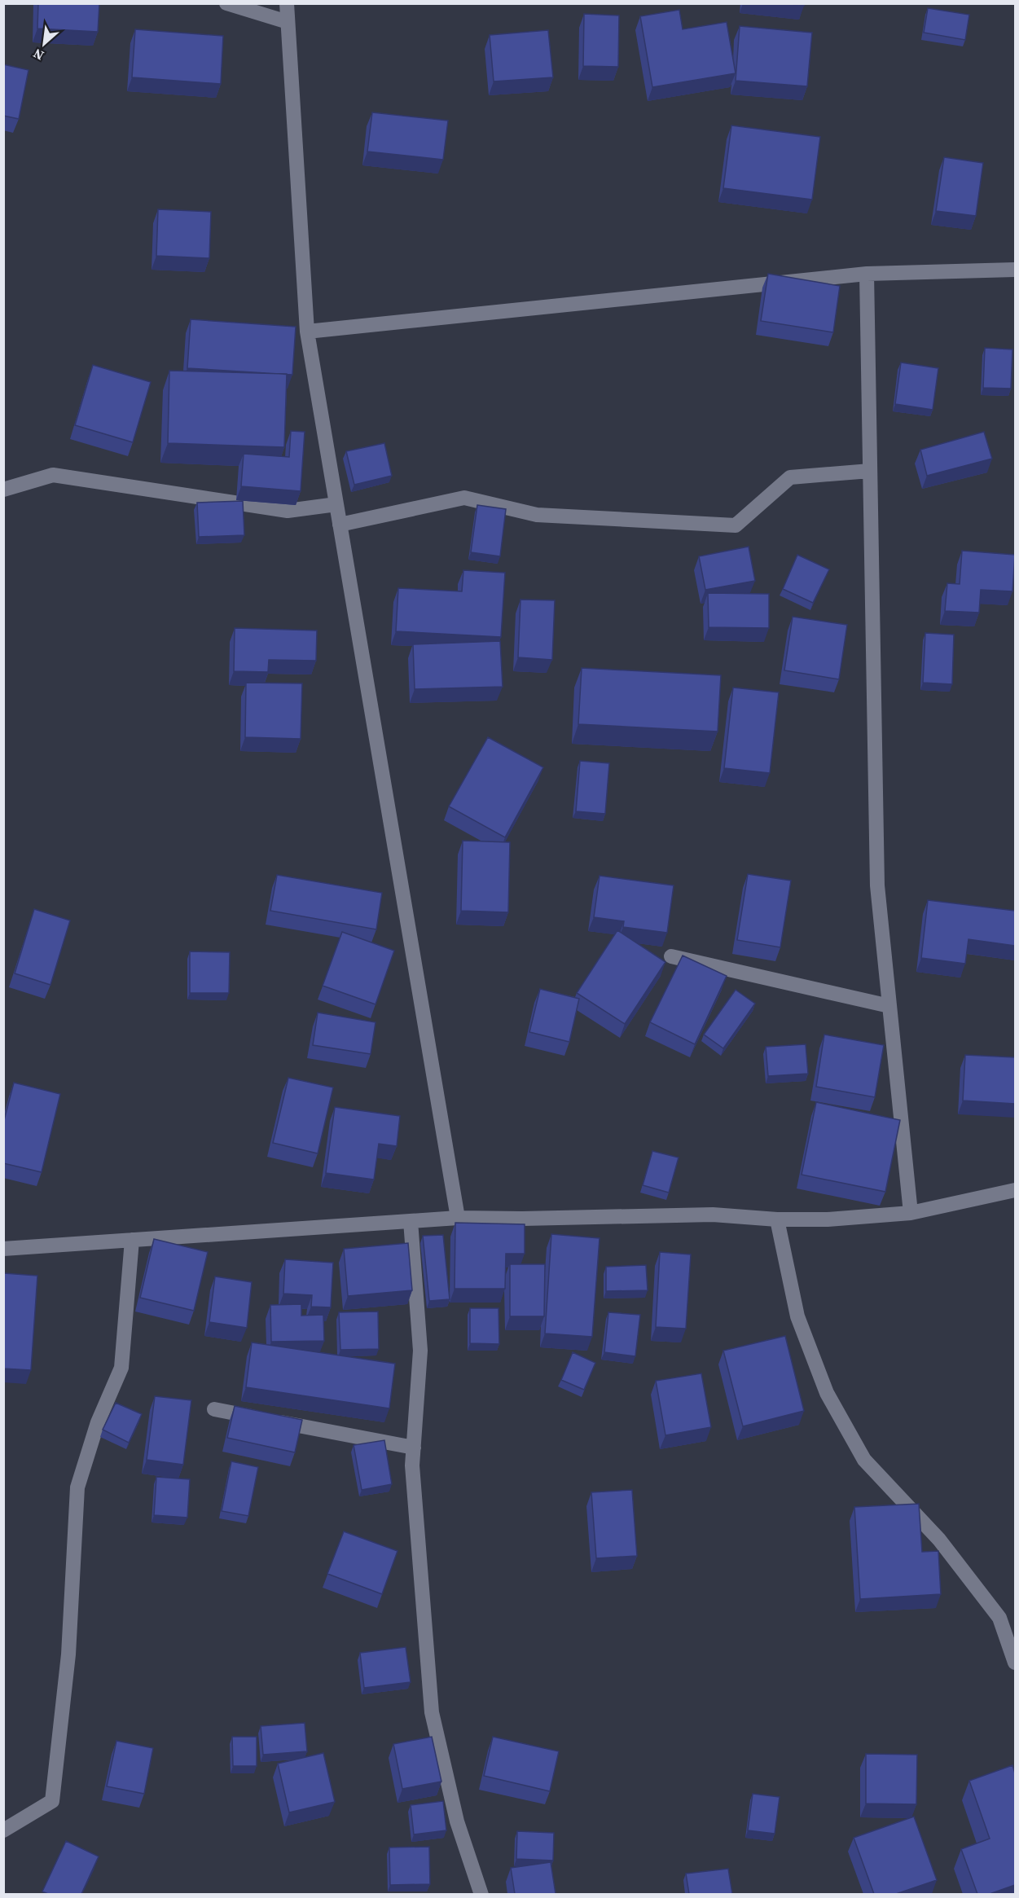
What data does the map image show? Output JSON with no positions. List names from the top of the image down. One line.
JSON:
{"north":"bottom left"}
